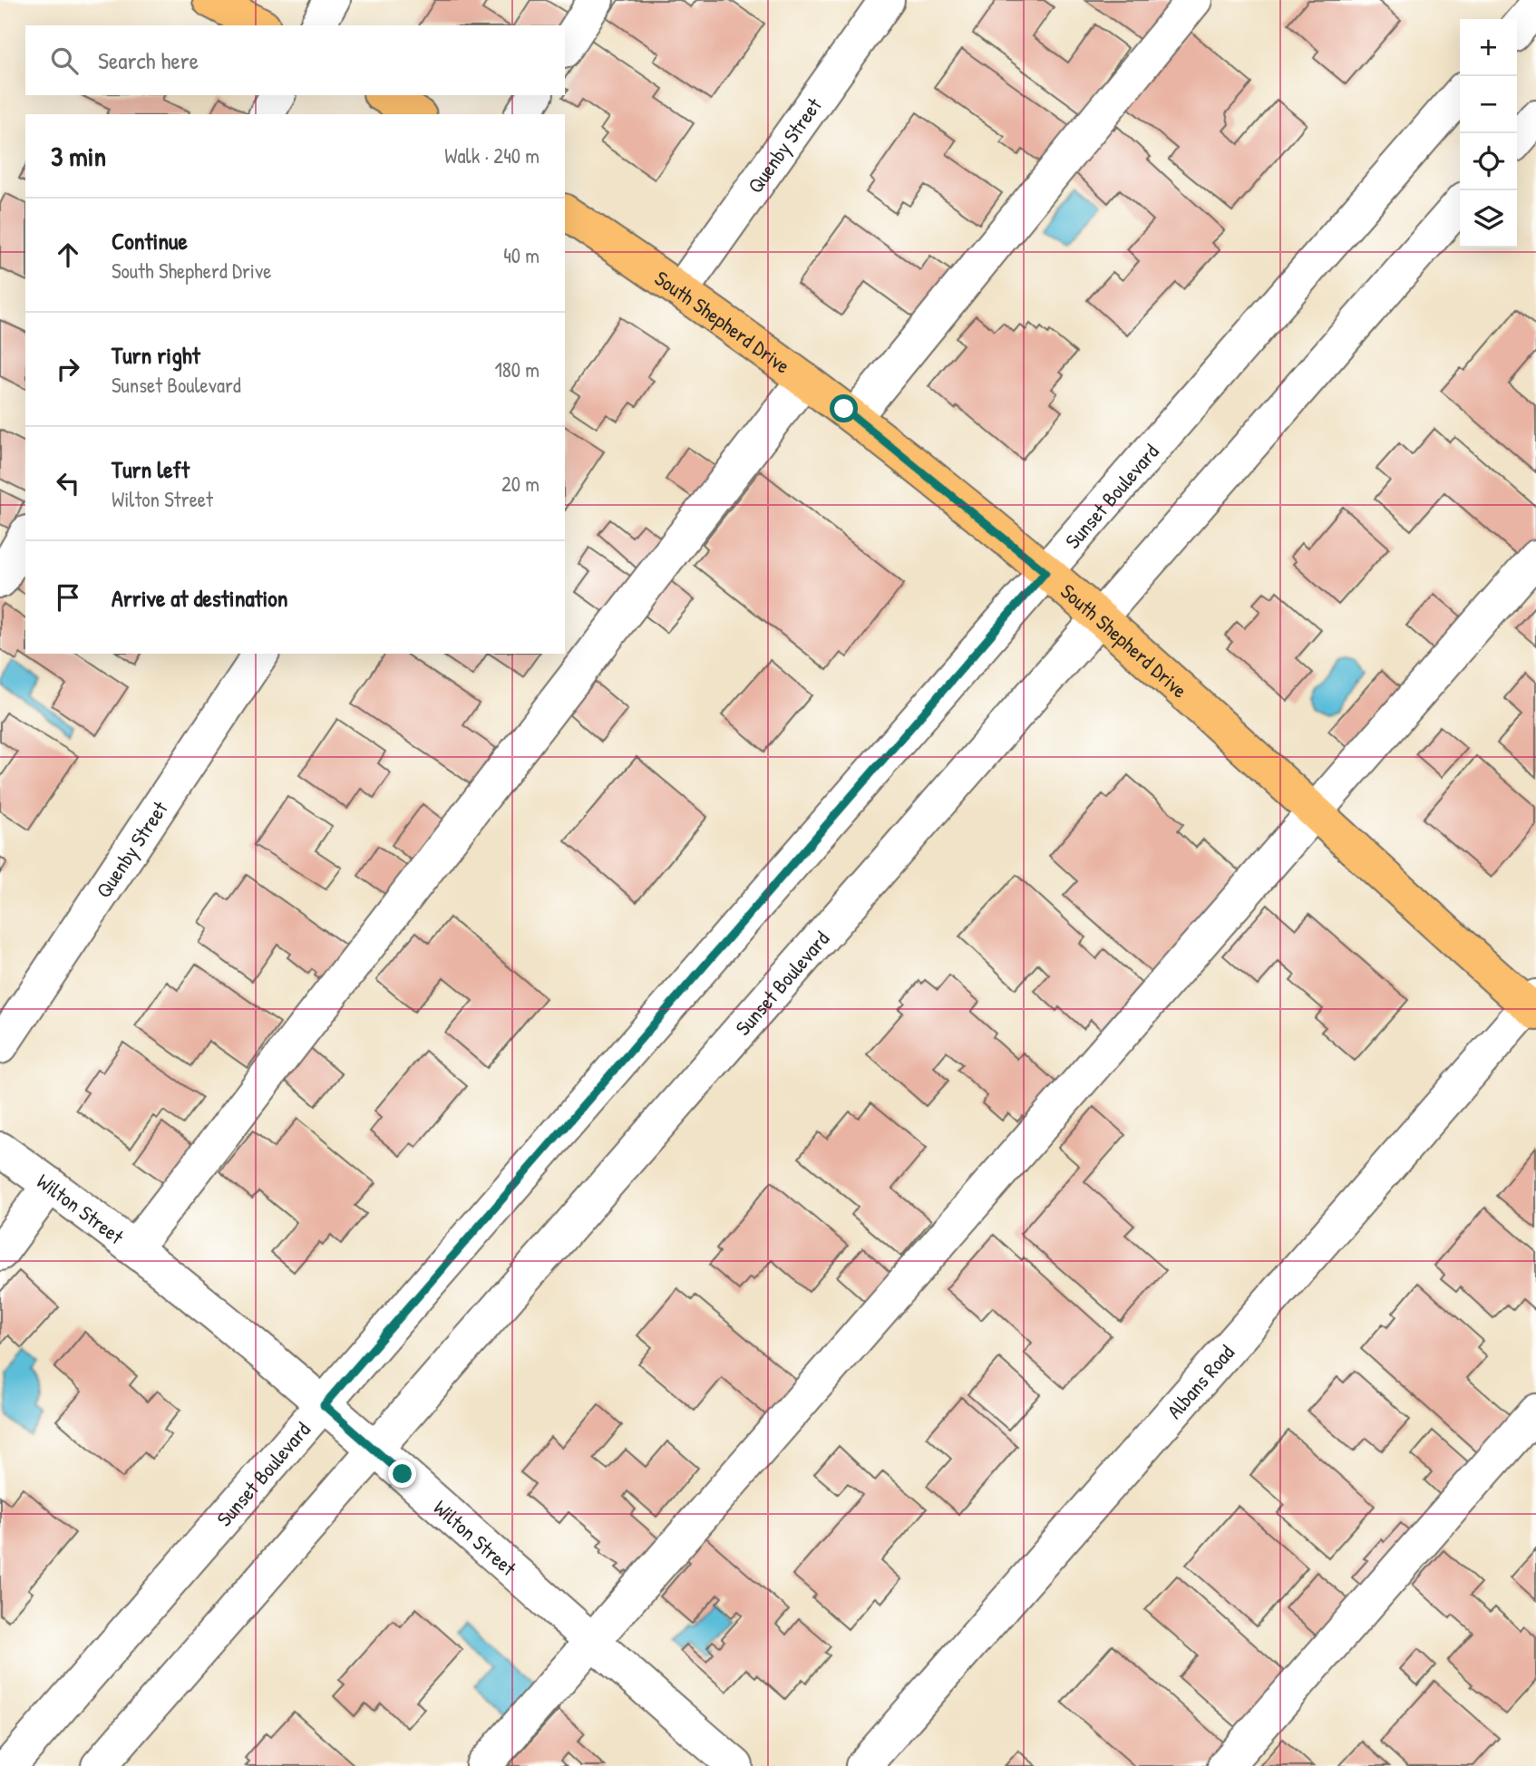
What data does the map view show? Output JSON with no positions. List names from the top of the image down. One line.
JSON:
{"streets":{"main road":["South Shepherd Drive"],"street":["Quenby Street","Sunset Boulevard","Wilton Street","Albans Road"]},"crossings":[["Quenby Street","South Shepherd Drive"],["South Shepherd Drive","Sunset Boulevard"],["South Shepherd Drive","Albans Road"],["Sunset Boulevard","Wilton Street"]],"page":{"map_buttons":["+","−"],"search":"Search here","heading":["3 min","Walk · 240 m"],"list":[["Continue","South Shepherd Drive","40 m"],["Turn right","Sunset Boulevard","180 m"],["Turn left","Wilton Street","20 m"],"Arrive at destination"]}}
